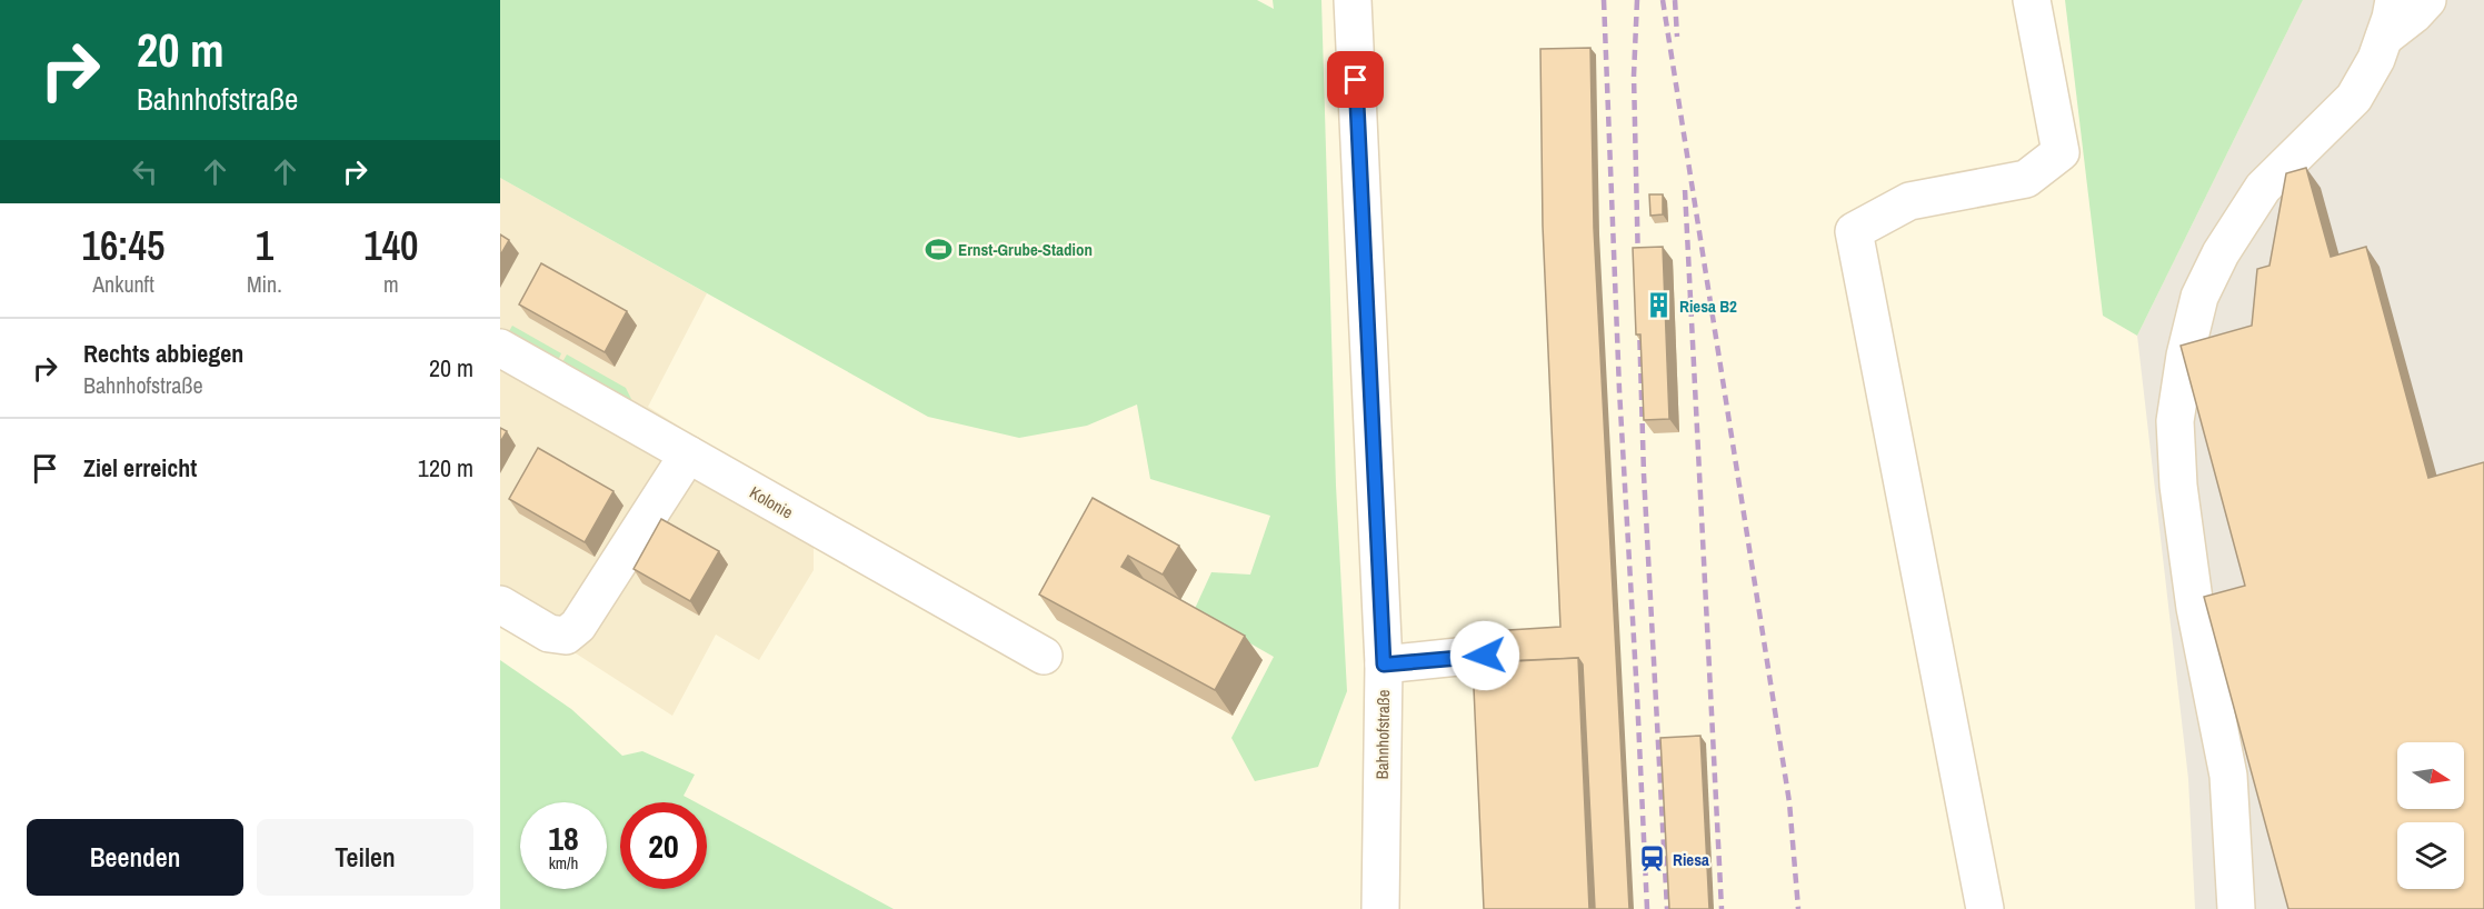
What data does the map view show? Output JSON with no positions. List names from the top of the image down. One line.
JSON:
{"streets":{"street":["Kolonie","Bahnhofstraße"]},"places":{"sports":["Ernst-Grube-Stadion"],"building":["Riesa B2"],"station":["Riesa"]},"north":"right","page":{"turn":["20 m","Bahnhofstraße"],"eta":["16:45","Ankunft","1","Min.","140","m"],"list":[{"name":"Rechts abbiegen","note":"Bahnhofstraße","value":"20 m"},{"name":"Ziel erreicht","value":"120 m"}],"speed":"18 km/h","limit":"20","buttons":["Beenden","Teilen"]}}
